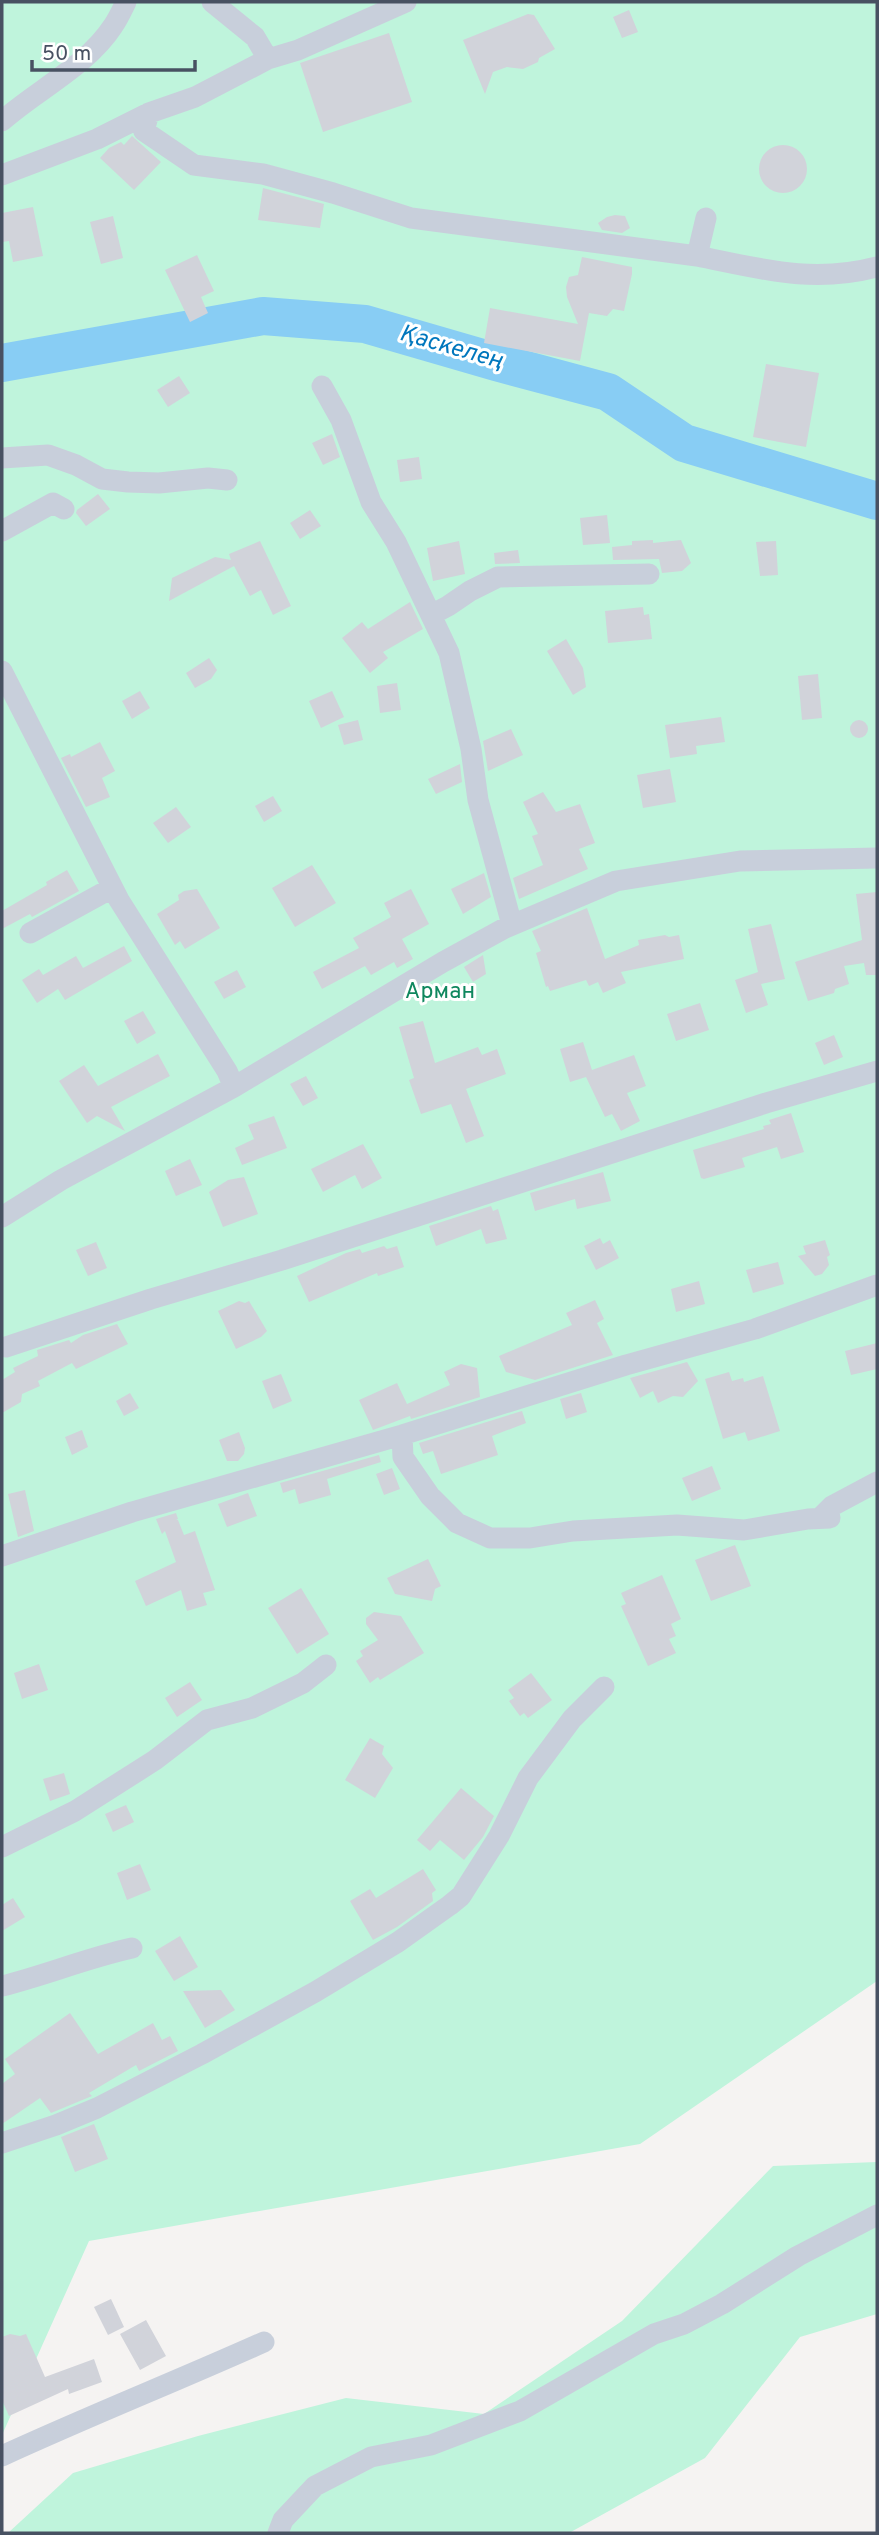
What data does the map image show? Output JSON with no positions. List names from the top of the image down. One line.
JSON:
{"water":["Қаскелең"],"parks":["Арман"],"scale_bar":"50 m"}
